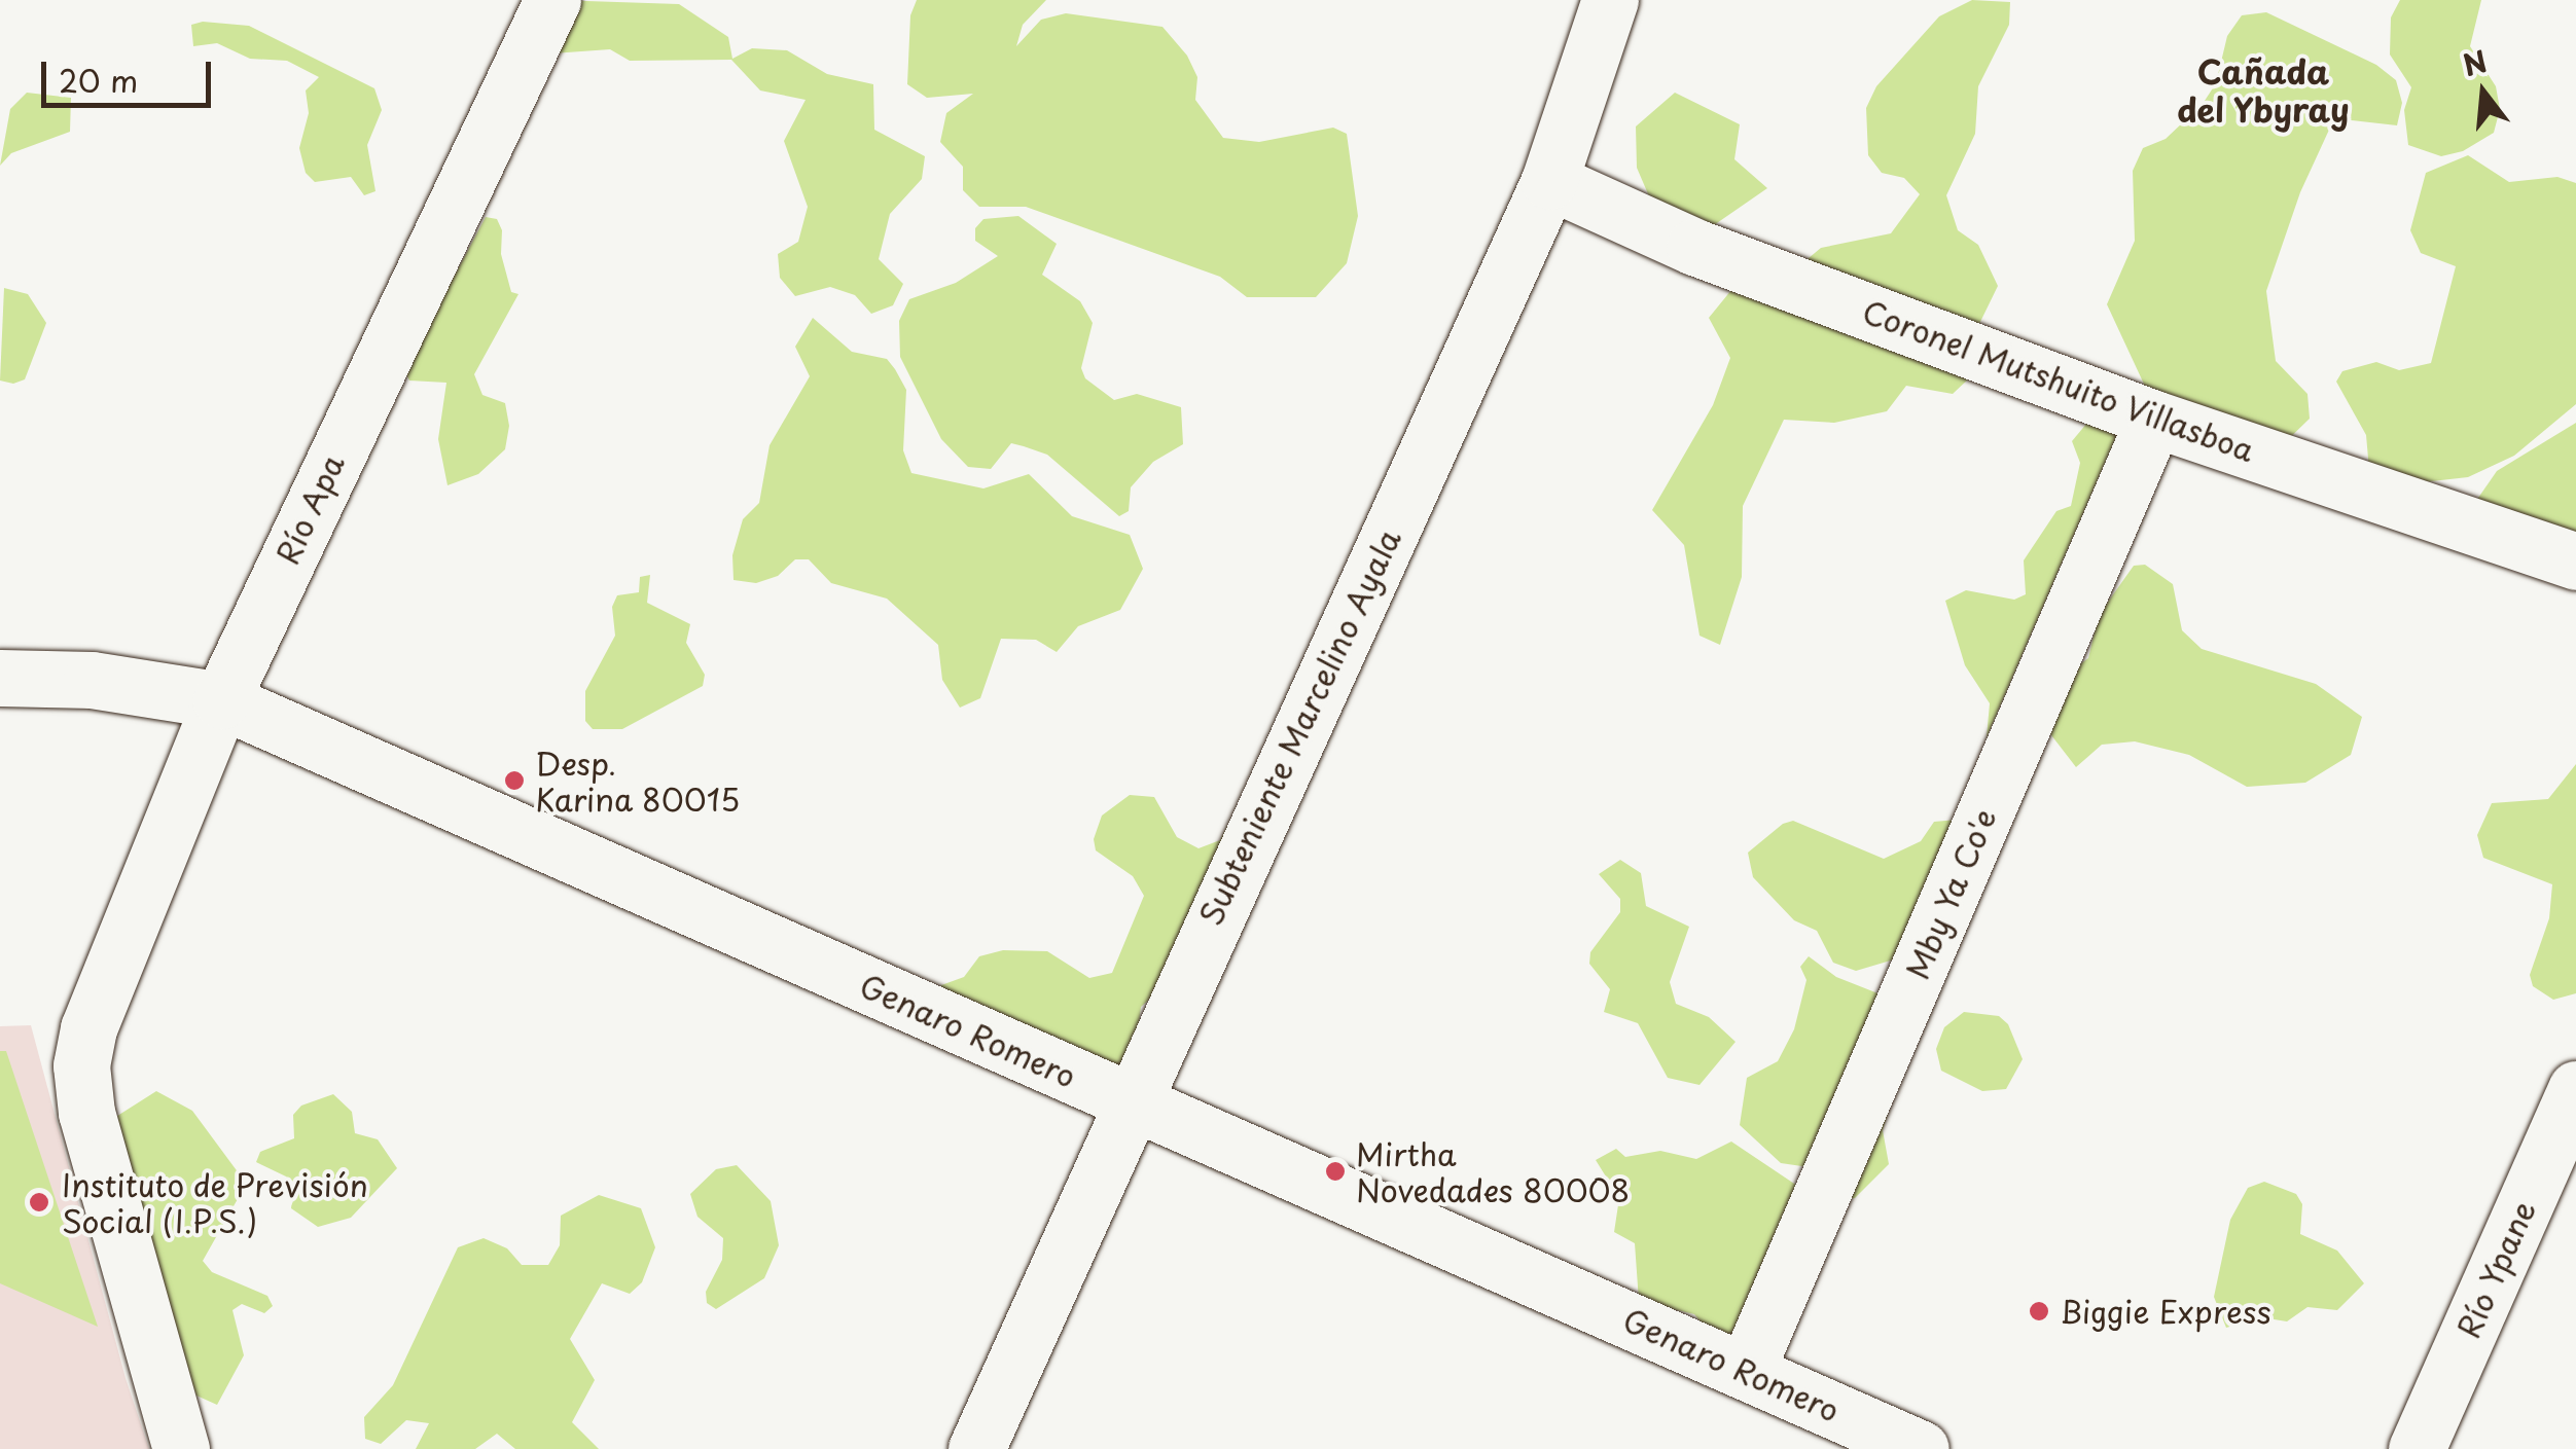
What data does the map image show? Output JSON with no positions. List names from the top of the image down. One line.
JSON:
{"streets":{"street":["Coronel Mutshuito Villasboa","Río Apa","Subteniente Marcelino Ayala","Mby Ya Co'e","Genaro Romero","Río Ypane"]},"crossings":[["Coronel Mutshuito Villasboa","Subteniente Marcelino Ayala"],["Coronel Mutshuito Villasboa","Mby Ya Co'e"],["Río Apa","Genaro Romero"],["Subteniente Marcelino Ayala","Genaro Romero"],["Mby Ya Co'e","Genaro Romero"]],"districts":["Cañada del Ybyray"],"places":["Desp. Karina 80015","Mirtha Novedades 80008","Instituto de Previsión Social (I.P.S.)","Biggie Express"],"scale_bar":"20 m","north":"top"}
